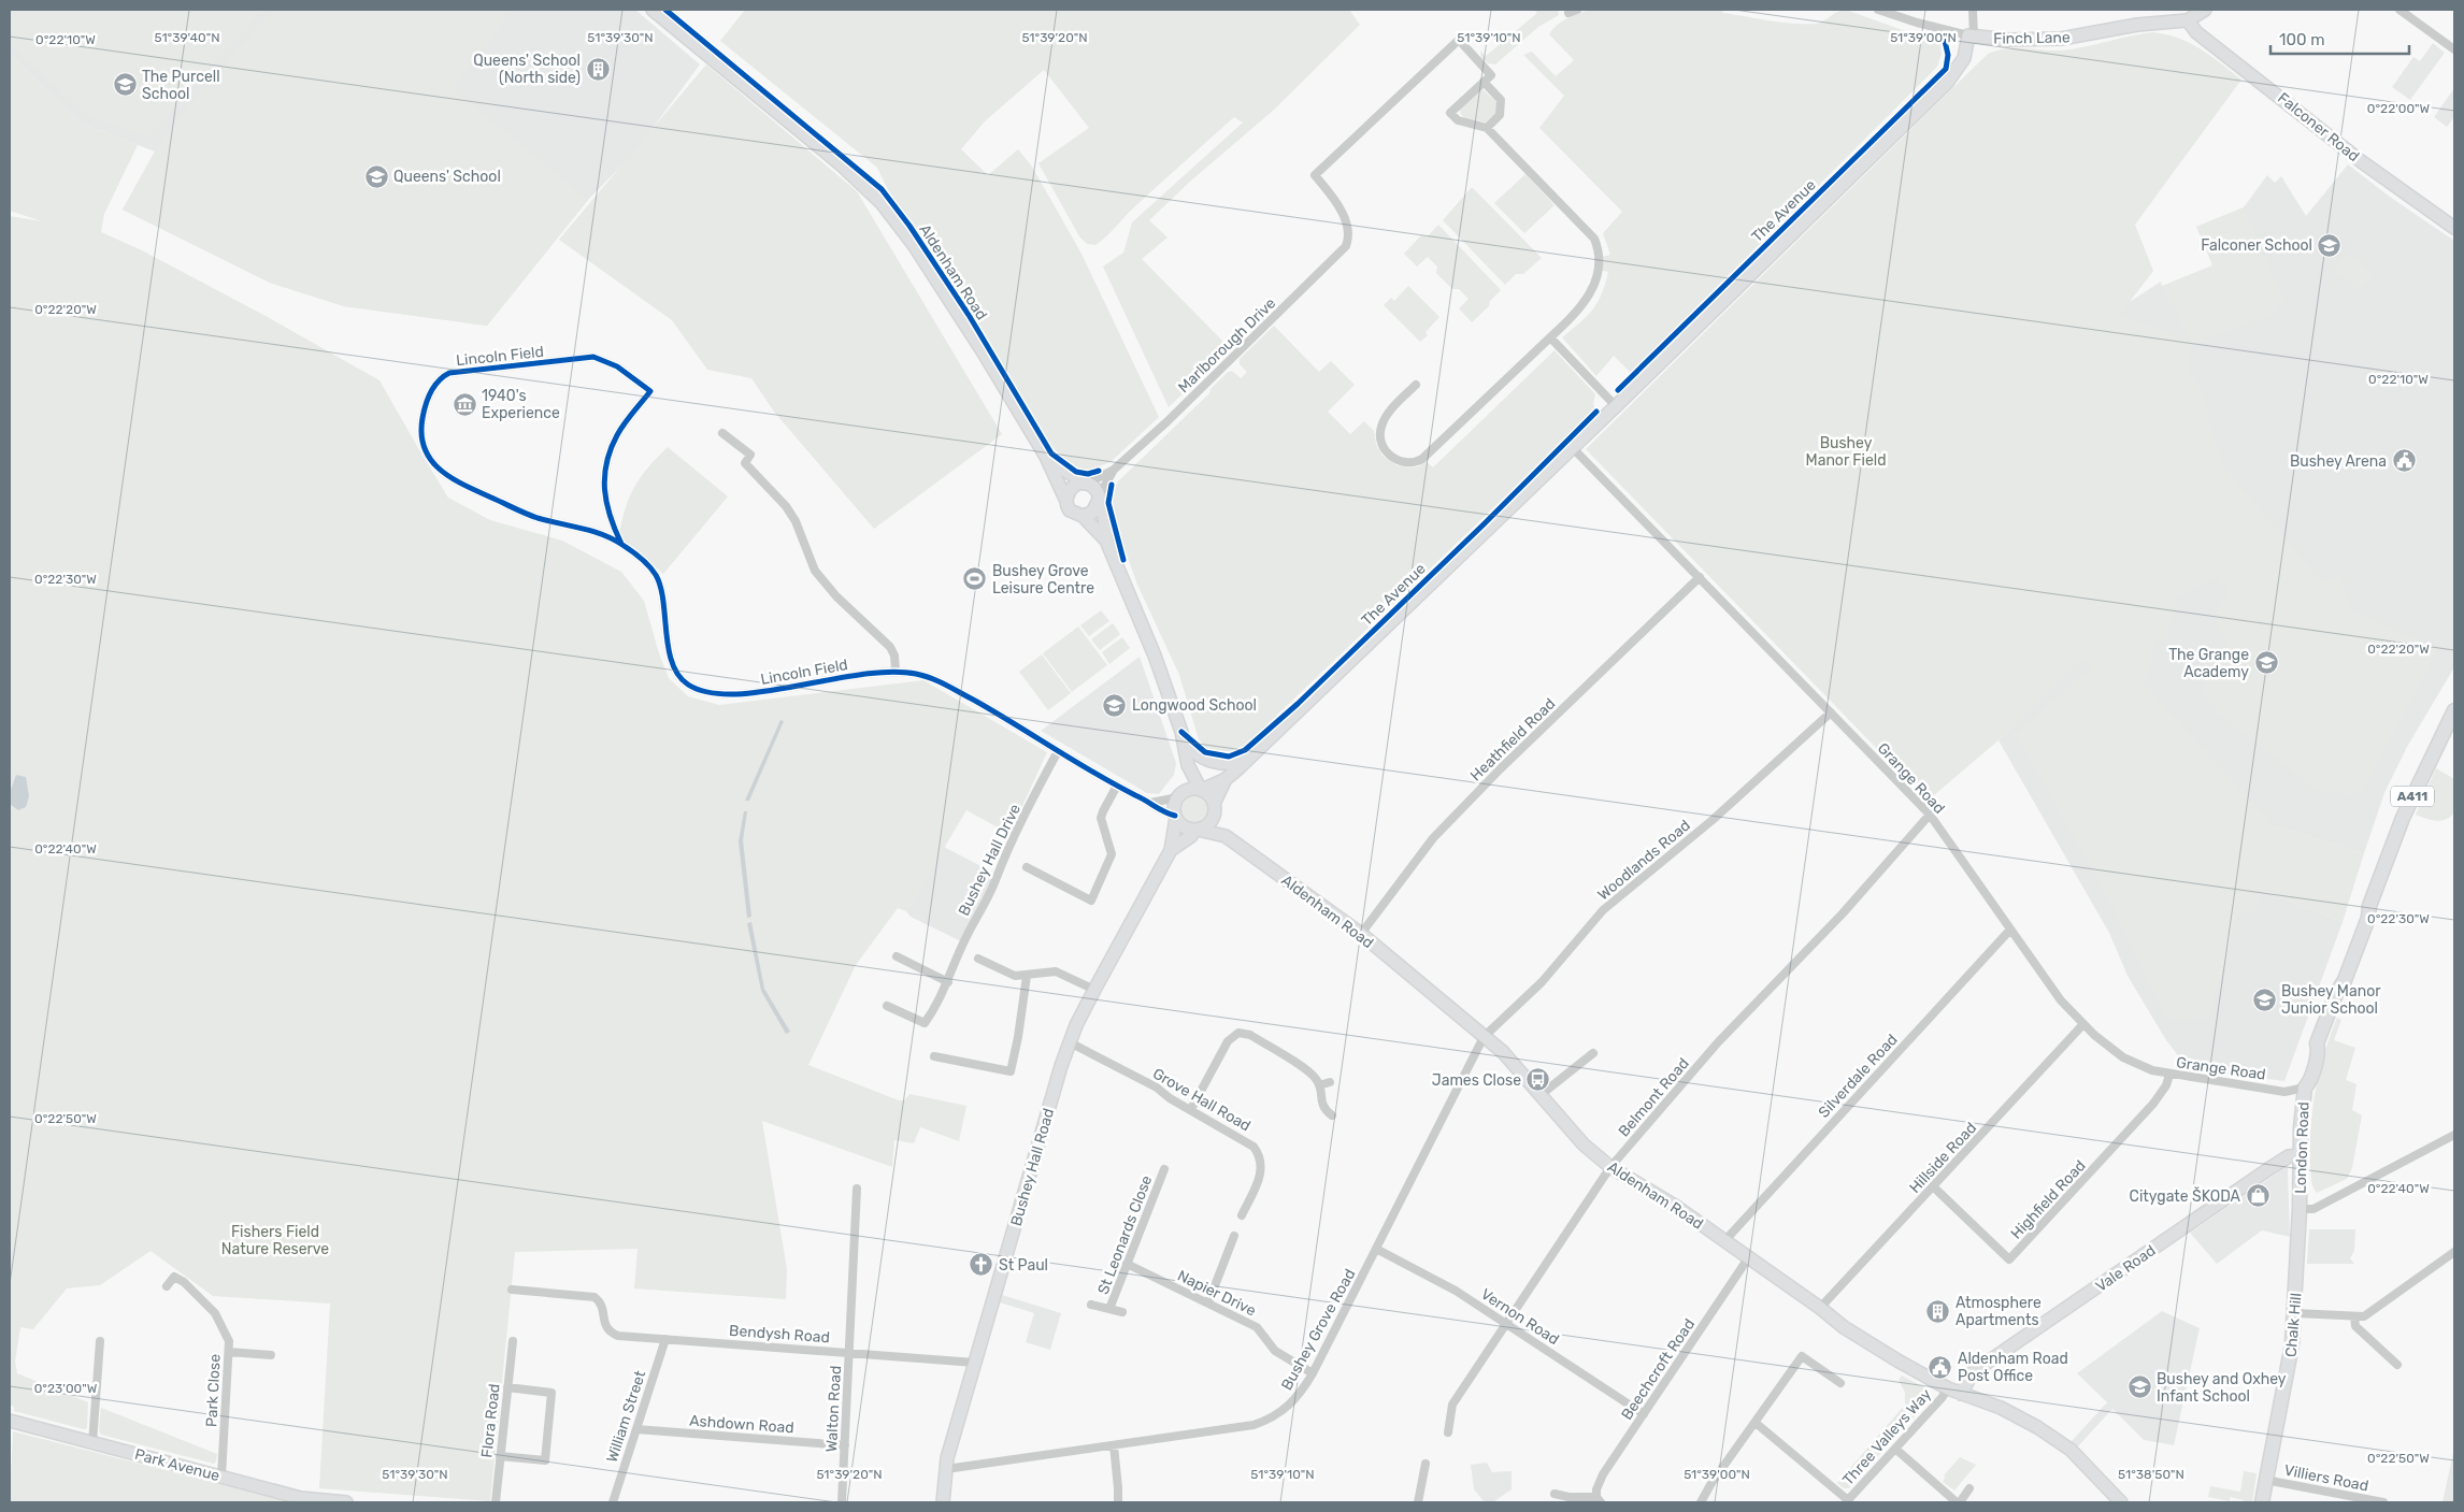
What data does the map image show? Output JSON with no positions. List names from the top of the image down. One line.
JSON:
{"streets":{"main road":["A411","London Road","Chalk Hill"],"street":["Finch Lane","Falconer Road","The Avenue","Aldenham Road","Marlborough Drive","Lincoln Field","Heathfield Road","Grange Road","Bushey Hall Drive","Woodlands Road","Silverdale Road","Belmont Road","Grove Hall Road","Hillside Road","Bushey Hall Road","Highfield Road","St Leonards Close","Vale Road","Napier Drive","Vernon Road","Bushey Grove Road","Bendysh Road","Beechcroft Road","Park Close","Walton Road","William Street","Flora Road","Ashdown Road","Three Valleys Way","Park Avenue","Villiers Road"]},"crossings":[["Finch Lane","Falconer Road"],["Finch Lane","The Avenue"],["The Avenue","Aldenham Road"],["The Avenue","Lincoln Field"],["The Avenue","Grange Road"],["The Avenue","Bushey Hall Road"],["Aldenham Road","Marlborough Drive"],["Aldenham Road","Lincoln Field"],["Aldenham Road","Heathfield Road"],["Aldenham Road","Woodlands Road"],["Aldenham Road","Silverdale Road"],["Aldenham Road","Belmont Road"],["Aldenham Road","Hillside Road"],["Aldenham Road","Bushey Hall Road"],["Aldenham Road","Vale Road"],["Aldenham Road","Bushey Grove Road"],["Aldenham Road","Beechcroft Road"],["Aldenham Road","Three Valleys Way"],["Lincoln Field","Bushey Hall Drive"],["Lincoln Field","Bushey Hall Road"],["Heathfield Road","Grange Road"],["Grange Road","Woodlands Road"],["Grange Road","Silverdale Road"],["Grange Road","Belmont Road"],["Grange Road","London Road"],["Grange Road","Hillside Road"],["Grange Road","Highfield Road"],["Woodlands Road","Bushey Grove Road"],["Belmont Road","Vernon Road"],["Grove Hall Road","Bushey Hall Road"],["London Road","Vale Road"],["London Road","Chalk Hill"],["Hillside Road","Highfield Road"],["Bushey Hall Road","Bushey Grove Road"],["Bushey Hall Road","Bendysh Road"],["St Leonards Close","Napier Drive"],["Napier Drive","Bushey Grove Road"],["Vernon Road","Bushey Grove Road"],["Vernon Road","Beechcroft Road"],["Chalk Hill","Villiers Road"],["Bendysh Road","Walton Road"],["Bendysh Road","William Street"],["Park Close","Park Avenue"],["Walton Road","Ashdown Road"],["William Street","Ashdown Road"]],"parks":["Bushey Manor Field","Fishers Field Nature Reserve"],"places":{"building":["Queens' School (North side)","Atmosphere Apartments"],"school or university":["The Purcell School","Queens' School","Falconer School","The Grange Academy","Longwood School","Bushey Manor Junior School","Bushey and Oxhey Infant School"],"museum":["1940's Experience"],"public building":["Bushey Arena","Aldenham Road Post Office"],"sports":["Bushey Grove Leisure Centre"],"bus stop":["James Close"],"shop":["Citygate ŠKODA"],"church":["St Paul"]},"scale_bar":"100 m","coordinates":["51°39'40\"N","51°39'30\"N","51°39'20\"N","51°39'10\"N","51°39'00\"N","0°22'10\"W","0°22'00\"W","0°22'20\"W","0°22'30\"W","0°22'40\"W","0°22'50\"W","0°23'00\"W","51°38'50\"N"]}
